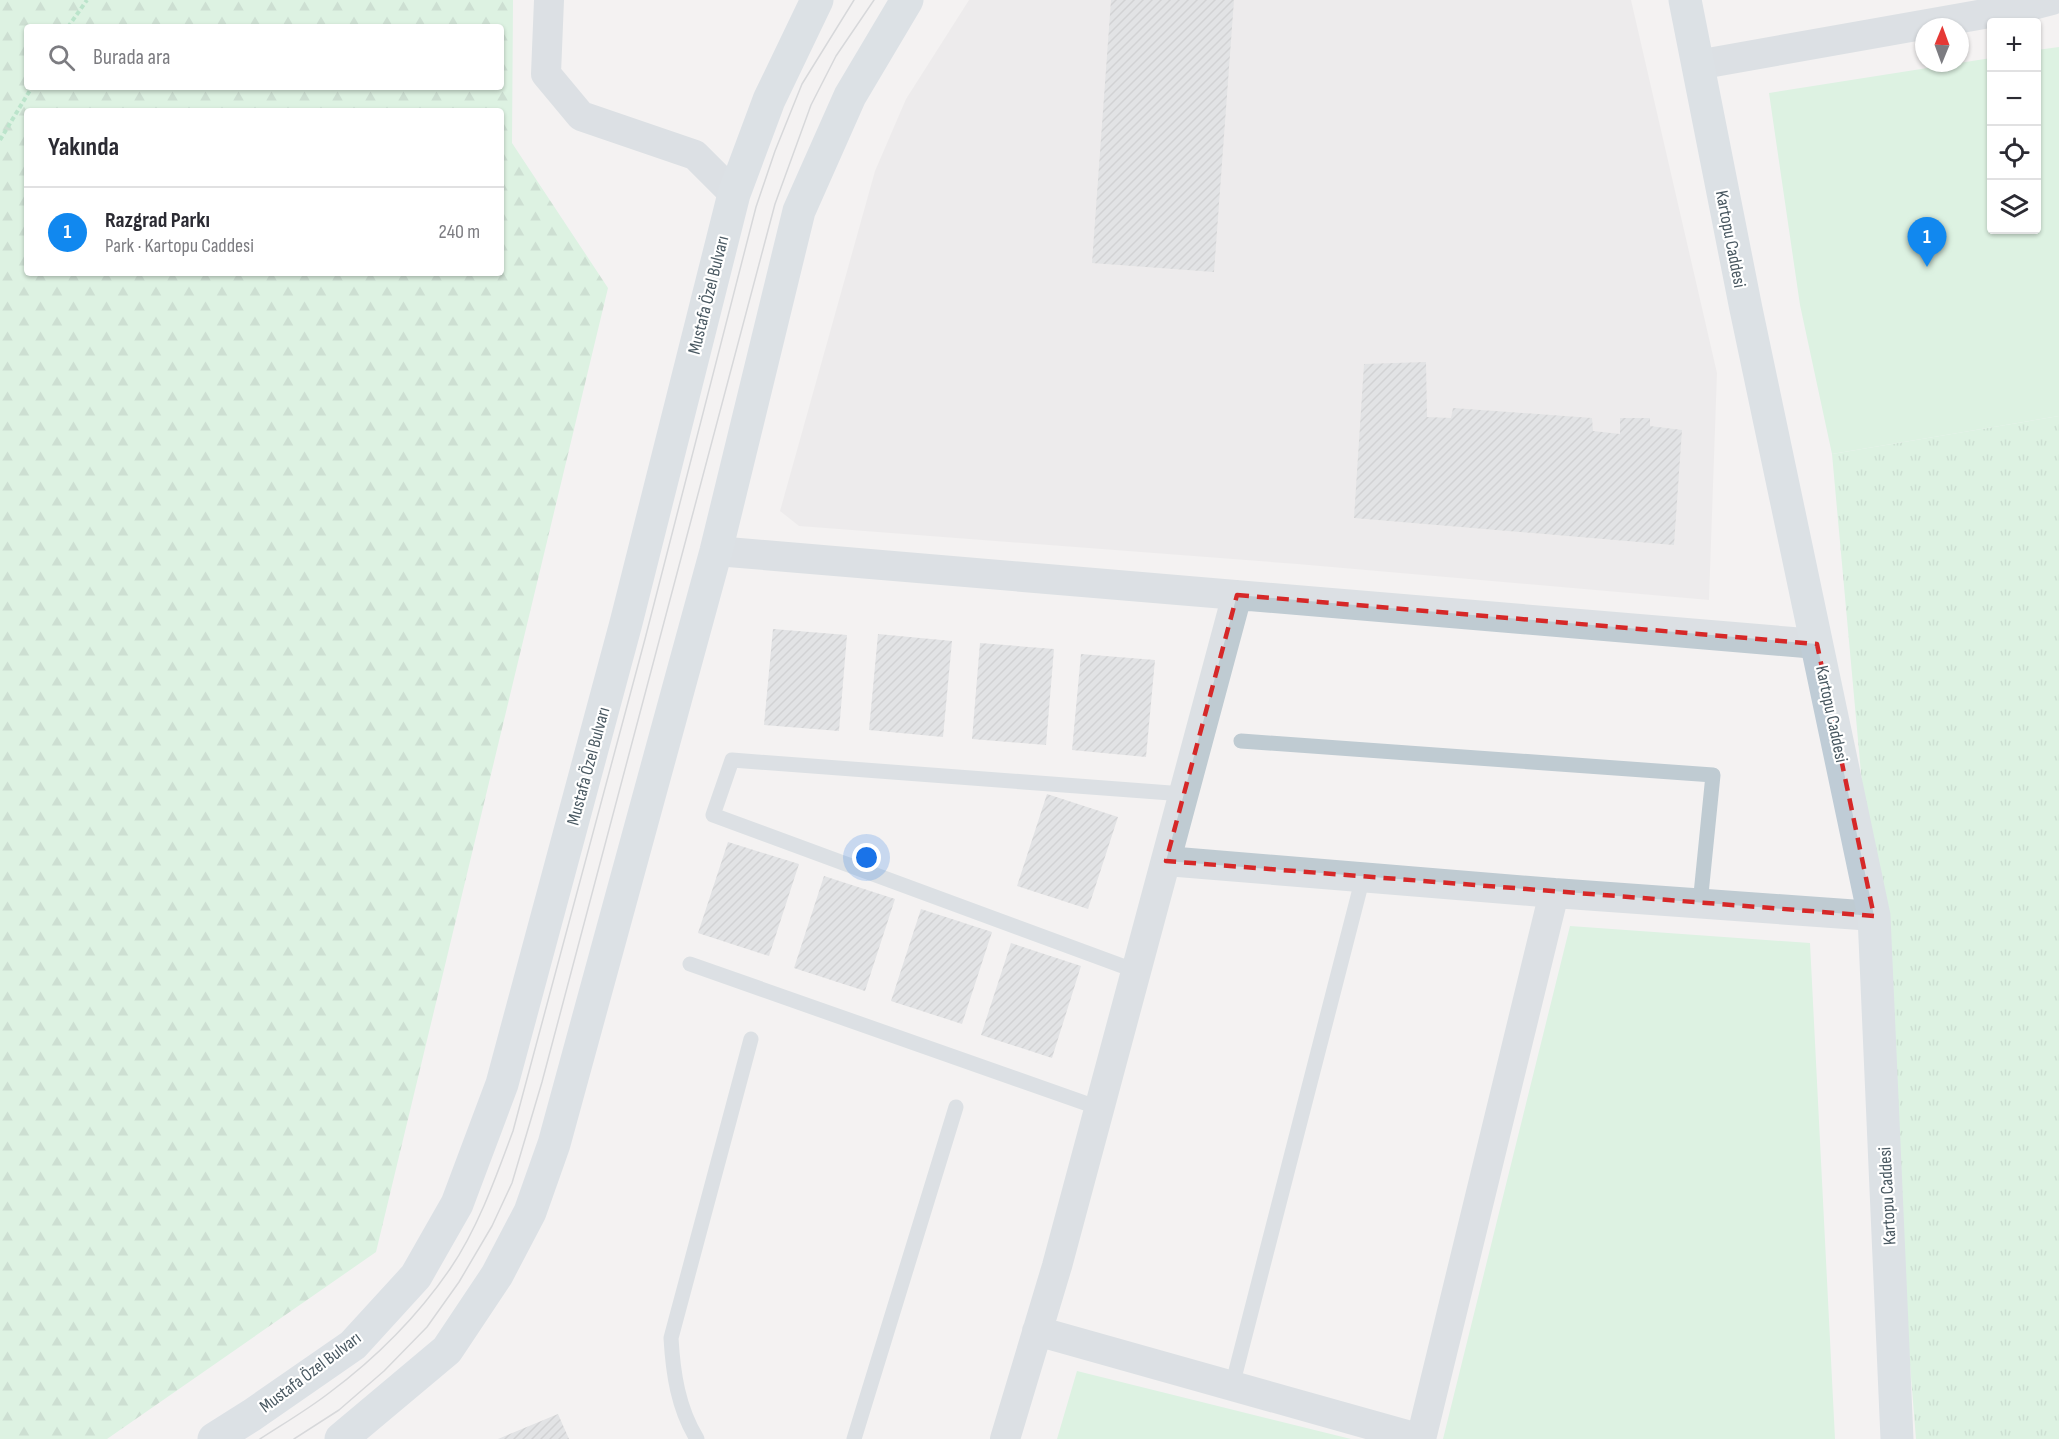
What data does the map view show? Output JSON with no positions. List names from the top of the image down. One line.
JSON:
{"streets":{"main road":["Kartopu Caddesi","Mustafa Özel Bulvarı"]},"north":"top","page":{"map_buttons":["+","−"],"search":"Burada ara","heading":"Yakında","list":[{"mark":"1","name":"Razgrad Parkı","note":"Park · Kartopu Caddesi","value":"240 m"}],"pins":"1"}}
